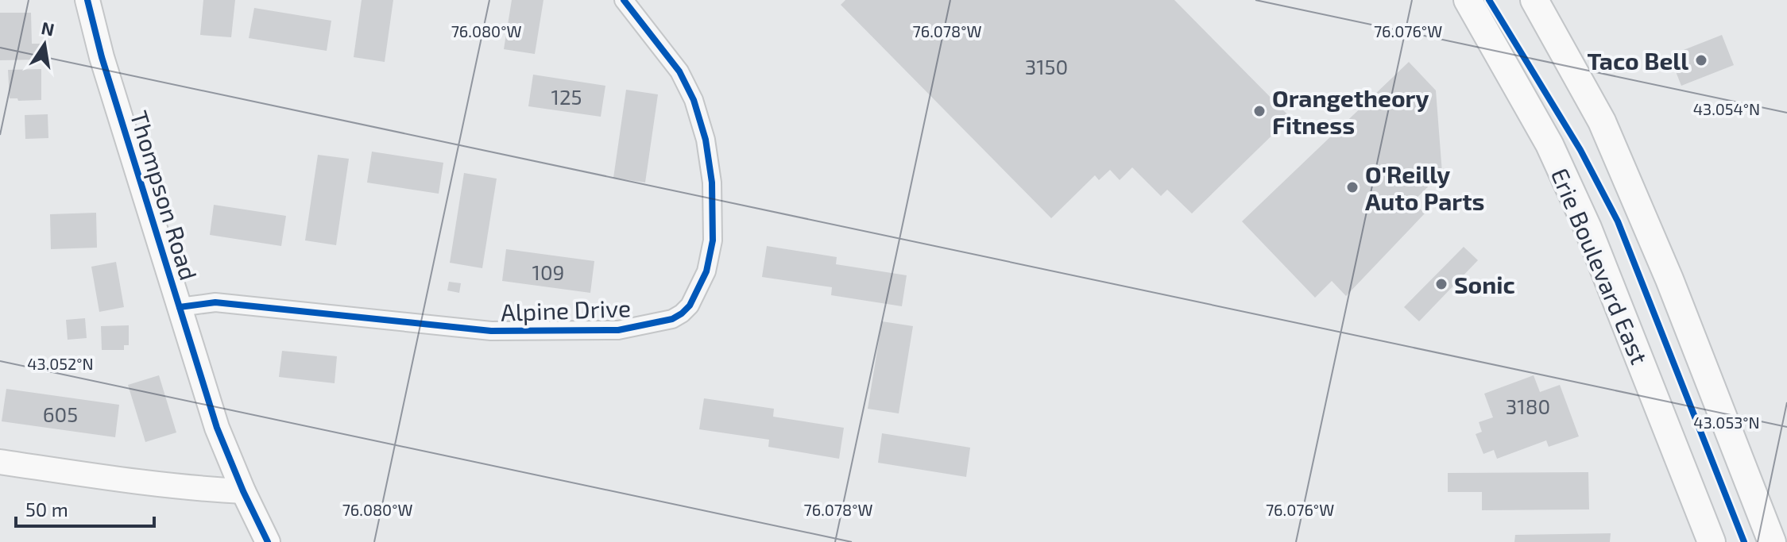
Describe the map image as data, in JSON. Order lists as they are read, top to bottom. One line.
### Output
{"streets":{"main road":["Erie Boulevard East"],"street":["Thompson Road","Alpine Drive"]},"crossings":[["Thompson Road","Alpine Drive"]],"places":["Taco Bell","Orangetheory Fitness","O'Reilly Auto Parts","Sonic"],"house_numbers":["3150","125","109","3180","605"],"scale_bar":"50 m","north":"top","coordinates":["76.080°W","76.078°W","76.076°W","43.054°N","43.052°N","43.053°N"]}
